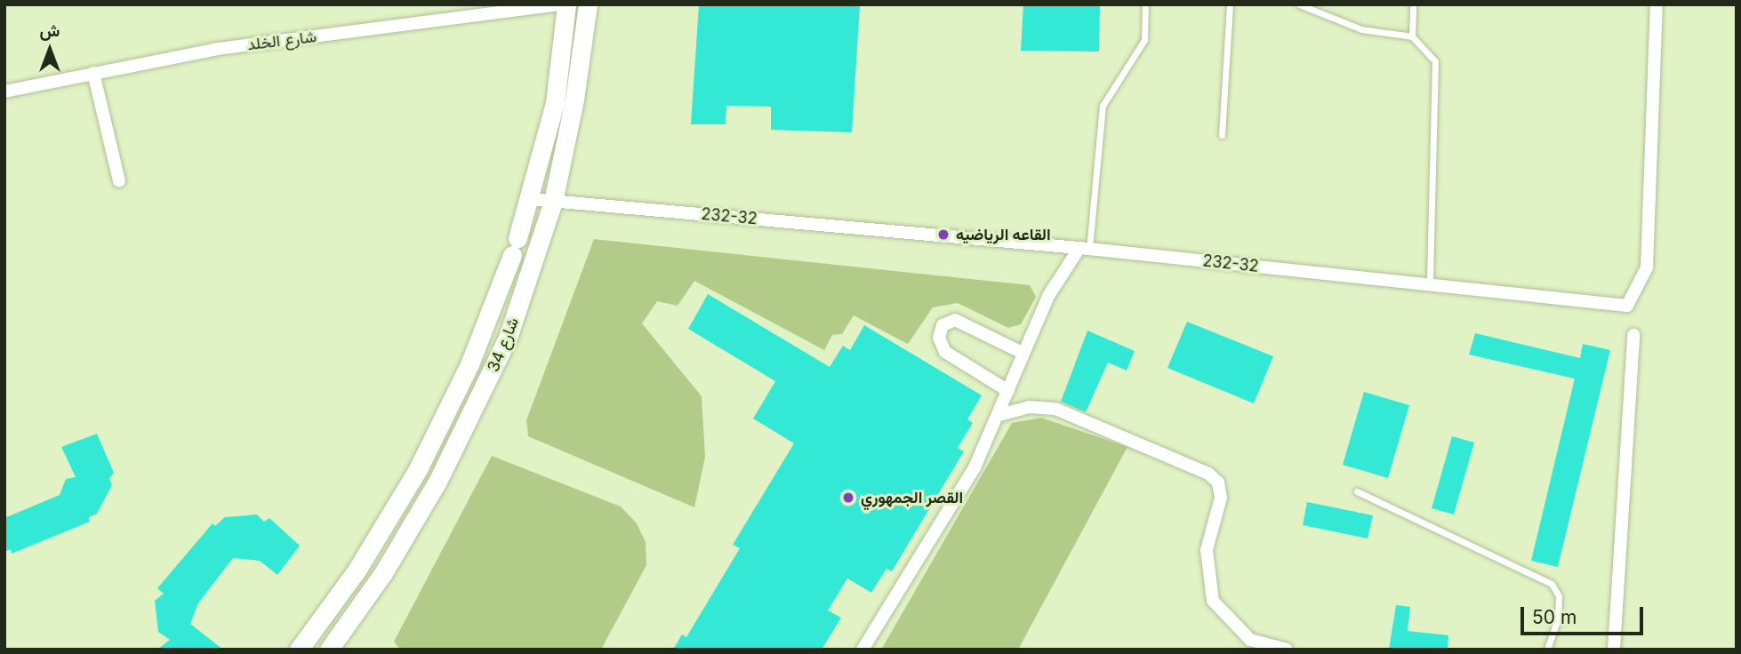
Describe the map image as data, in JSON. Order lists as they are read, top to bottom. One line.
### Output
{"streets":{"main road":["شارع 34"],"street":["شارع الخلد","232-32"]},"crossings":[["شارع الخلد","شارع 34"],["232-32","شارع 34"]],"places":["القاعه الرياضيه","القصر الجمهوري"],"scale_bar":"50 m","north":"top"}
